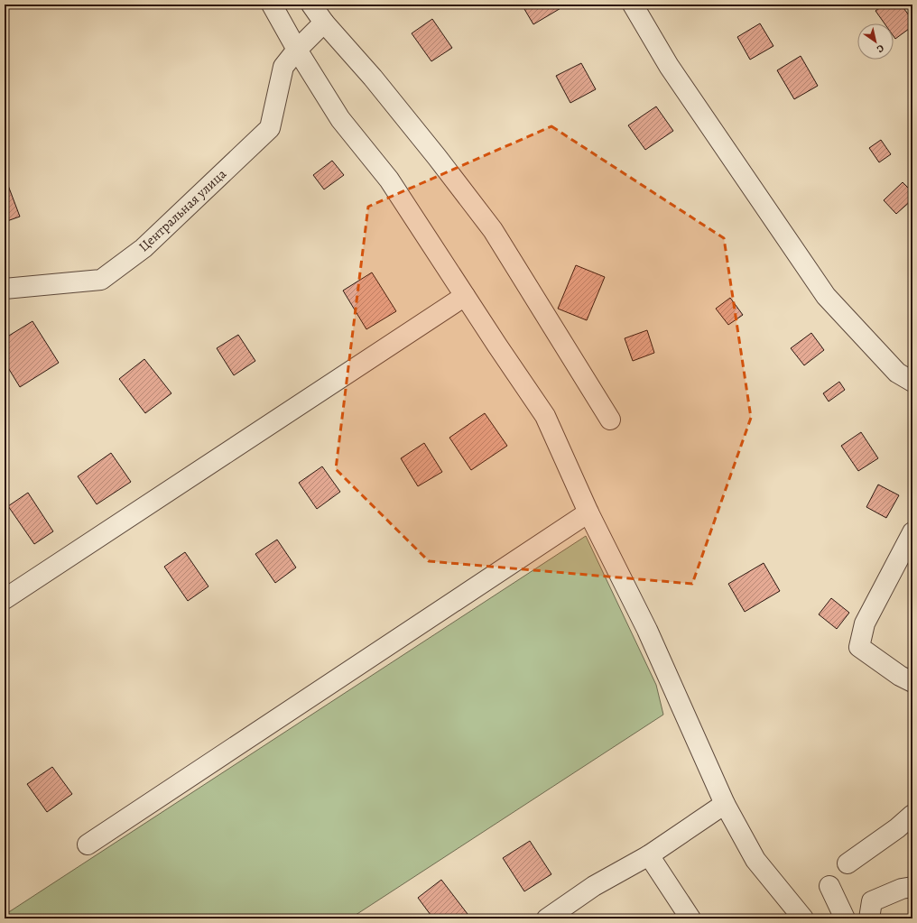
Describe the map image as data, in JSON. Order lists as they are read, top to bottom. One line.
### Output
{"streets":{"street":["Центральная улица"]},"north":"bottom right"}
